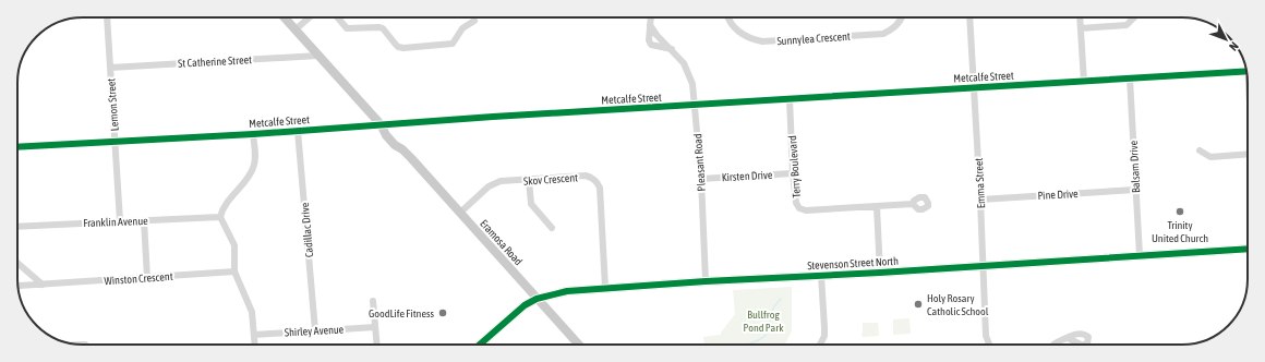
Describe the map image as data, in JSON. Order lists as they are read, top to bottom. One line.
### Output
{"streets":{"main road":["Eramosa Road","Stevenson Street North"],"street":["Sunnylea Crescent","St Catherine Street","Metcalfe Street","Lemon Street","Pleasant Road","Terry Boulevard","Balsam Drive","Kirsten Drive","Skov Crescent","Emma Street","Pine Drive","Franklin Avenue","Cadillac Drive","Winston Crescent","Shirley Avenue"]},"crossings":[["St Catherine Street","Lemon Street"],["St Catherine Street","Eramosa Road"],["Metcalfe Street","Lemon Street"],["Metcalfe Street","Pleasant Road"],["Metcalfe Street","Terry Boulevard"],["Metcalfe Street","Balsam Drive"],["Metcalfe Street","Emma Street"],["Metcalfe Street","Cadillac Drive"],["Metcalfe Street","Eramosa Road"],["Lemon Street","Franklin Avenue"],["Pleasant Road","Kirsten Drive"],["Pleasant Road","Stevenson Street North"],["Terry Boulevard","Kirsten Drive"],["Balsam Drive","Pine Drive"],["Balsam Drive","Stevenson Street North"],["Skov Crescent","Eramosa Road"],["Skov Crescent","Stevenson Street North"],["Emma Street","Pine Drive"],["Emma Street","Stevenson Street North"],["Cadillac Drive","Shirley Avenue"],["Eramosa Road","Stevenson Street North"]],"parks":["Bullfrog Pond Park"],"places":["Trinity United Church","Holy Rosary Catholic School","GoodLife Fitness"],"north":"bottom right"}
